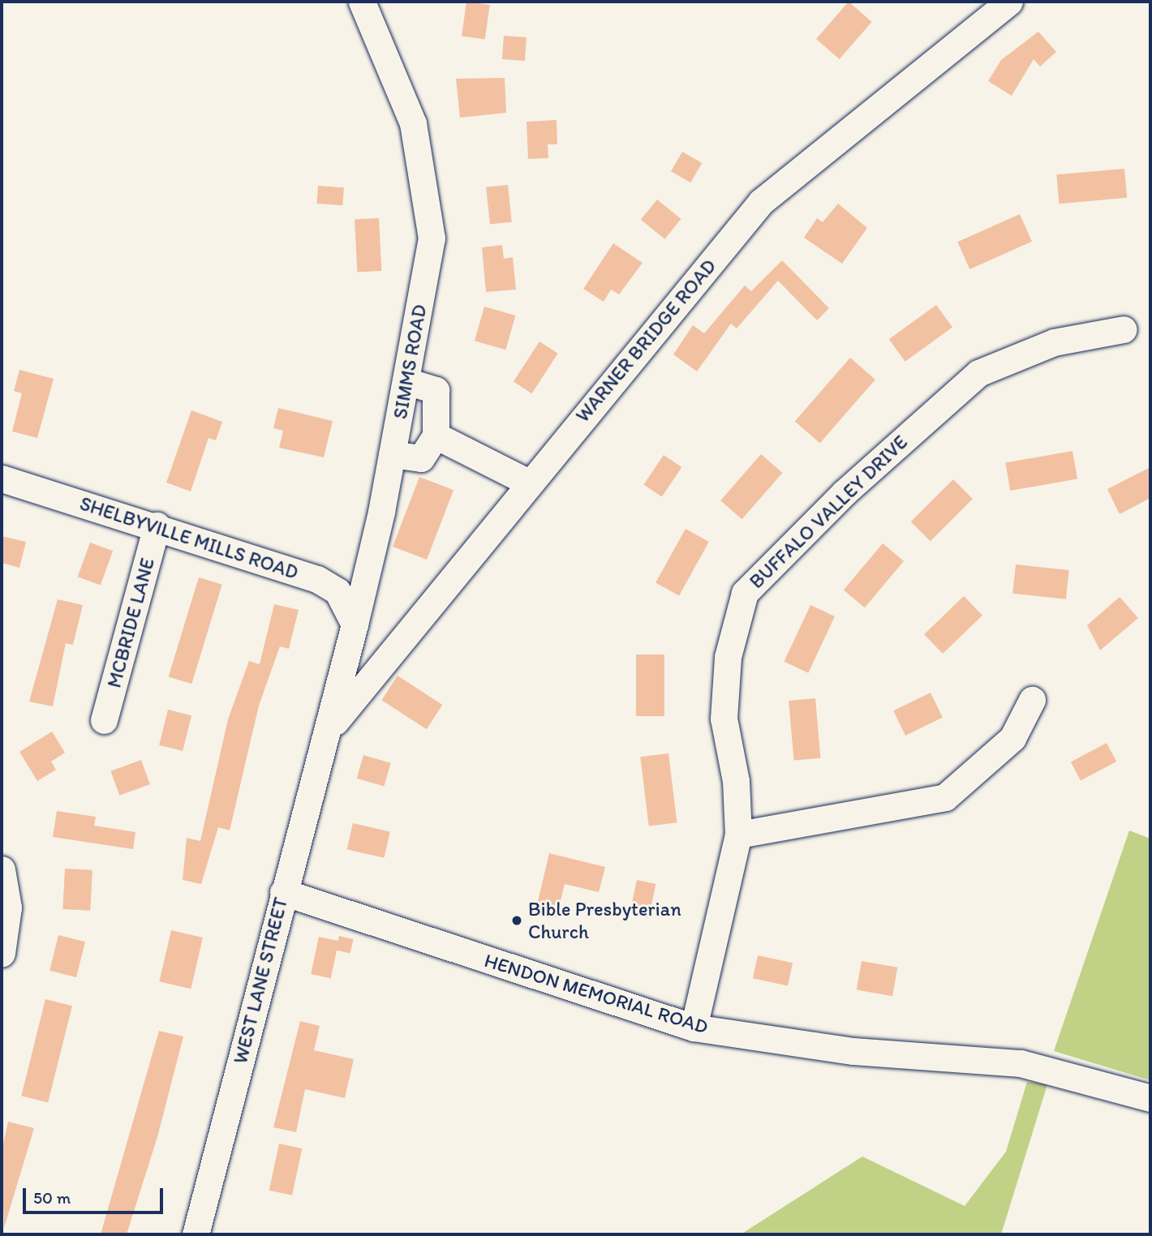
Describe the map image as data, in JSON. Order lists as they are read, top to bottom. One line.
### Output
{"streets":{"street":["WARNER BRIDGE ROAD","SIMMS ROAD","BUFFALO VALLEY DRIVE","SHELBYVILLE MILLS ROAD","MCBRIDE LANE","WEST LANE STREET","HENDON MEMORIAL ROAD"]},"crossings":[["WARNER BRIDGE ROAD","SIMMS ROAD"],["WARNER BRIDGE ROAD","WEST LANE STREET"],["SIMMS ROAD","SHELBYVILLE MILLS ROAD"],["SIMMS ROAD","WEST LANE STREET"],["BUFFALO VALLEY DRIVE","HENDON MEMORIAL ROAD"],["SHELBYVILLE MILLS ROAD","MCBRIDE LANE"],["WEST LANE STREET","HENDON MEMORIAL ROAD"]],"places":["Bible Presbyterian Church"],"scale_bar":"50 m"}
